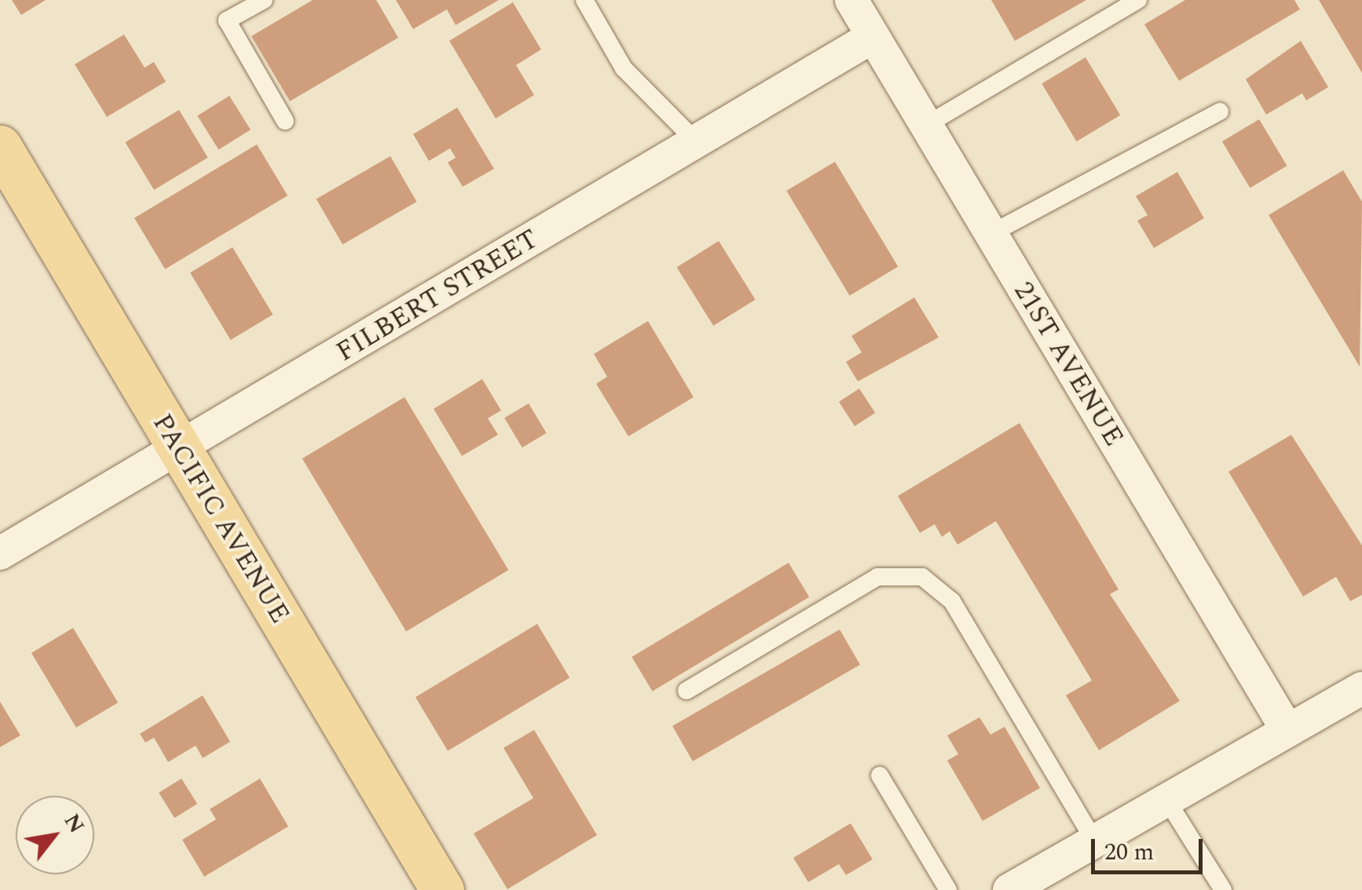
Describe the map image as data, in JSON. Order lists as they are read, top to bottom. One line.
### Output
{"streets":{"main road":["PACIFIC AVENUE"],"street":["FILBERT STREET","21ST AVENUE"]},"crossings":[["FILBERT STREET","21ST AVENUE"],["FILBERT STREET","PACIFIC AVENUE"]],"scale_bar":"20 m","north":"top right"}
